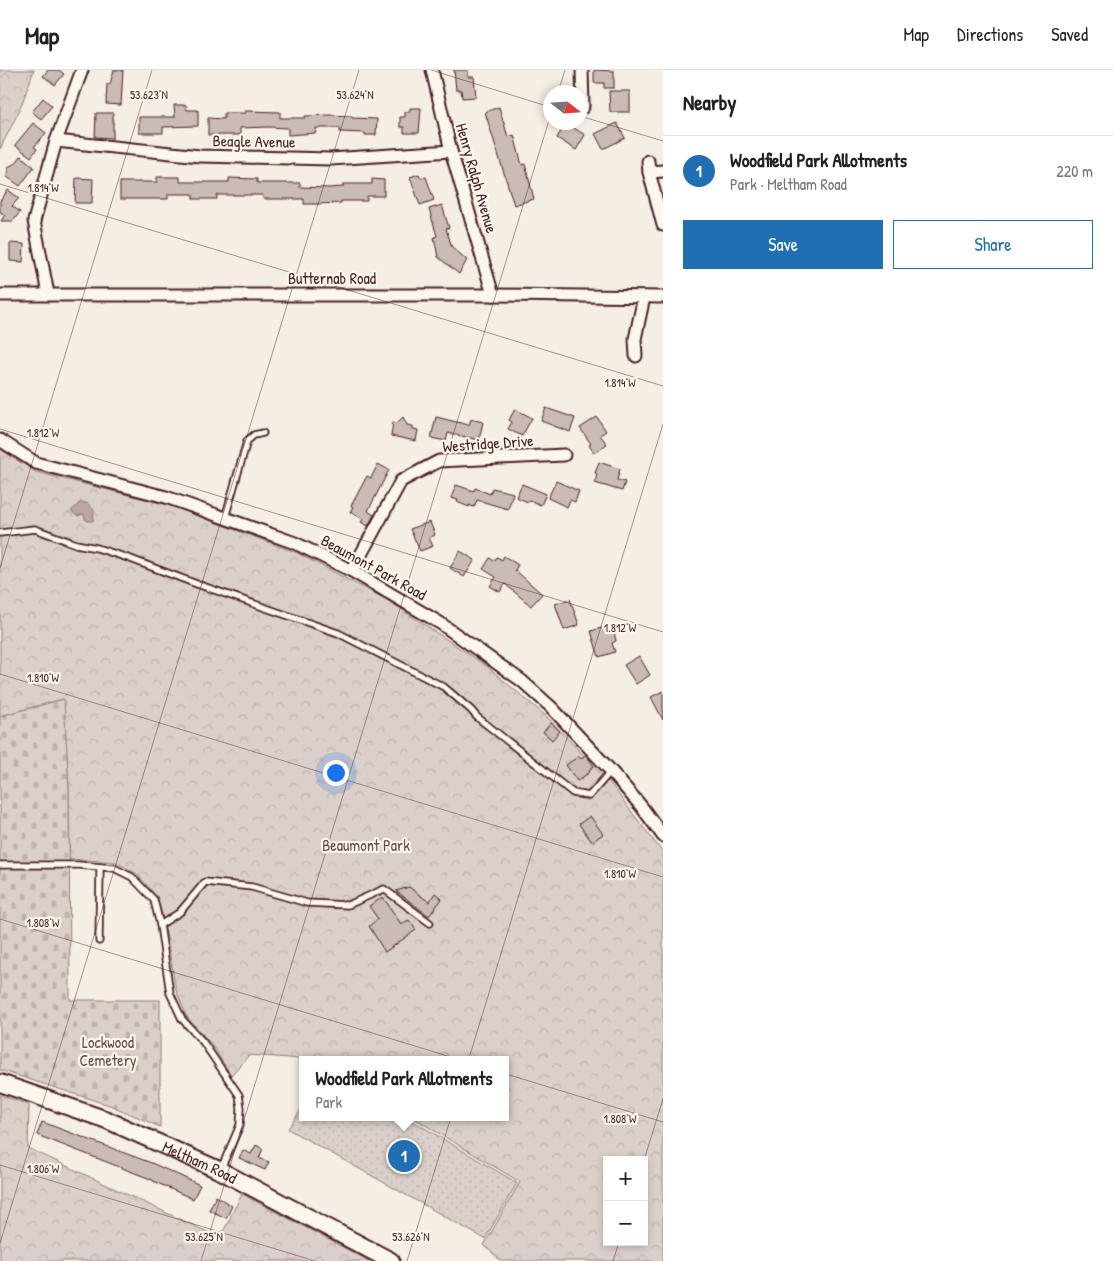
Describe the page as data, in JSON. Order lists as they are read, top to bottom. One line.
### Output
{"streets":{"main road":["Meltham Road"],"street":["Beagle Avenue","Henry Ralph Avenue","Butternab Road","Westridge Drive","Beaumont Park Road"]},"crossings":[["Beagle Avenue","Henry Ralph Avenue"],["Henry Ralph Avenue","Butternab Road"],["Westridge Drive","Beaumont Park Road"]],"parks":["Beaumont Park","Lockwood Cemetery"],"north":"right","page":{"header":"Map","nav":["Map","Directions","Saved"],"heading":"Nearby","list":[{"mark":"1","name":"Woodfield Park Allotments","note":"Park · Meltham Road","value":"220 m"}],"buttons":["Save","Share"],"popup":["Woodfield Park Allotments","Park"],"pins":"1","map_buttons":["+","−"]},"coordinates":["53.623°N","53.624°N","1.814°W","1.812°W","1.810°W","1.808°W","1.806°W","53.625°N","53.626°N"]}
